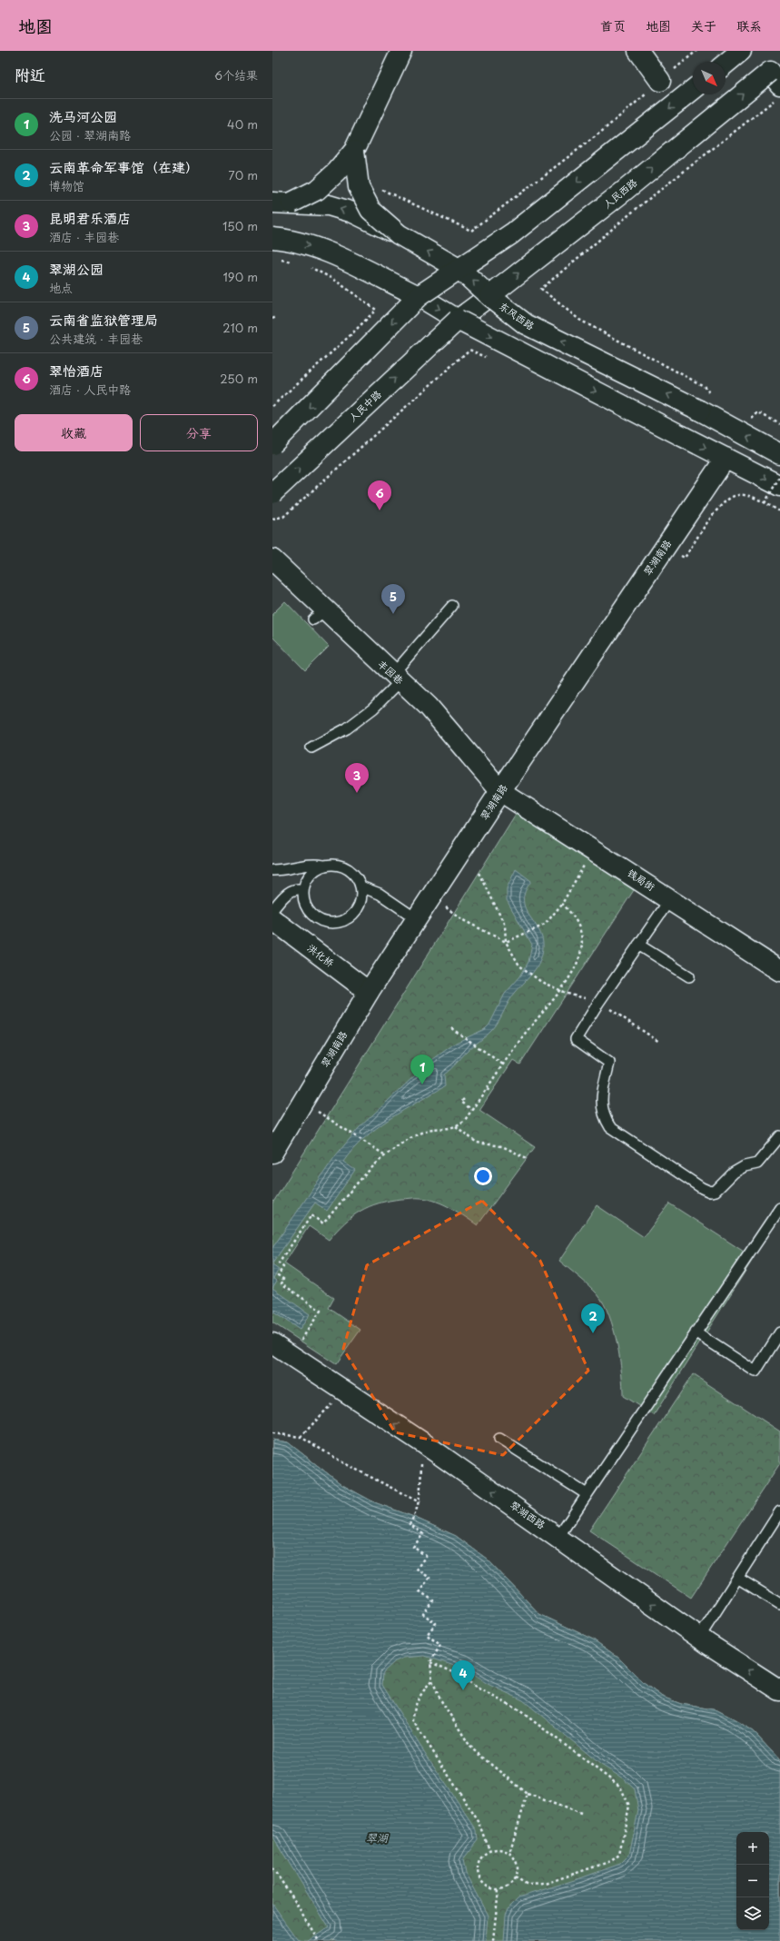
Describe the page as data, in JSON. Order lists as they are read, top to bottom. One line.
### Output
{"streets":{"main road":["人民西路","东风西路","人民中路","翠湖南路","丰园巷","钱局街","洪化桥","翠湖西路"]},"crossings":[["人民西路","东风西路"],["人民西路","人民中路"],["翠湖南路","丰园巷"],["翠湖南路","钱局街"],["翠湖南路","洪化桥"],["丰园巷","钱局街"]],"one_way":["翠湖西路"],"water":["翠湖"],"north":"bottom right","page":{"header":"地图","nav":["首页","地图","关于","联系"],"heading":["附近","6个结果"],"list":[{"mark":"1","name":"洗马河公园","note":"公园 · 翠湖南路","value":"40 m"},{"mark":"2","name":"云南革命军事馆（在建）","note":"博物馆","value":"70 m"},{"mark":"3","name":"昆明君乐酒店","note":"酒店 · 丰园巷","value":"150 m"},{"mark":"4","name":"翠湖公园","note":"地点","value":"190 m"},{"mark":"5","name":"云南省监狱管理局","note":"公共建筑 · 丰园巷","value":"210 m"},{"mark":"6","name":"翠怡酒店","note":"酒店 · 人民中路","value":"250 m"}],"buttons":["收藏","分享"],"pins":["6","5","3","1","2","4"],"map_buttons":["+","−"]}}
